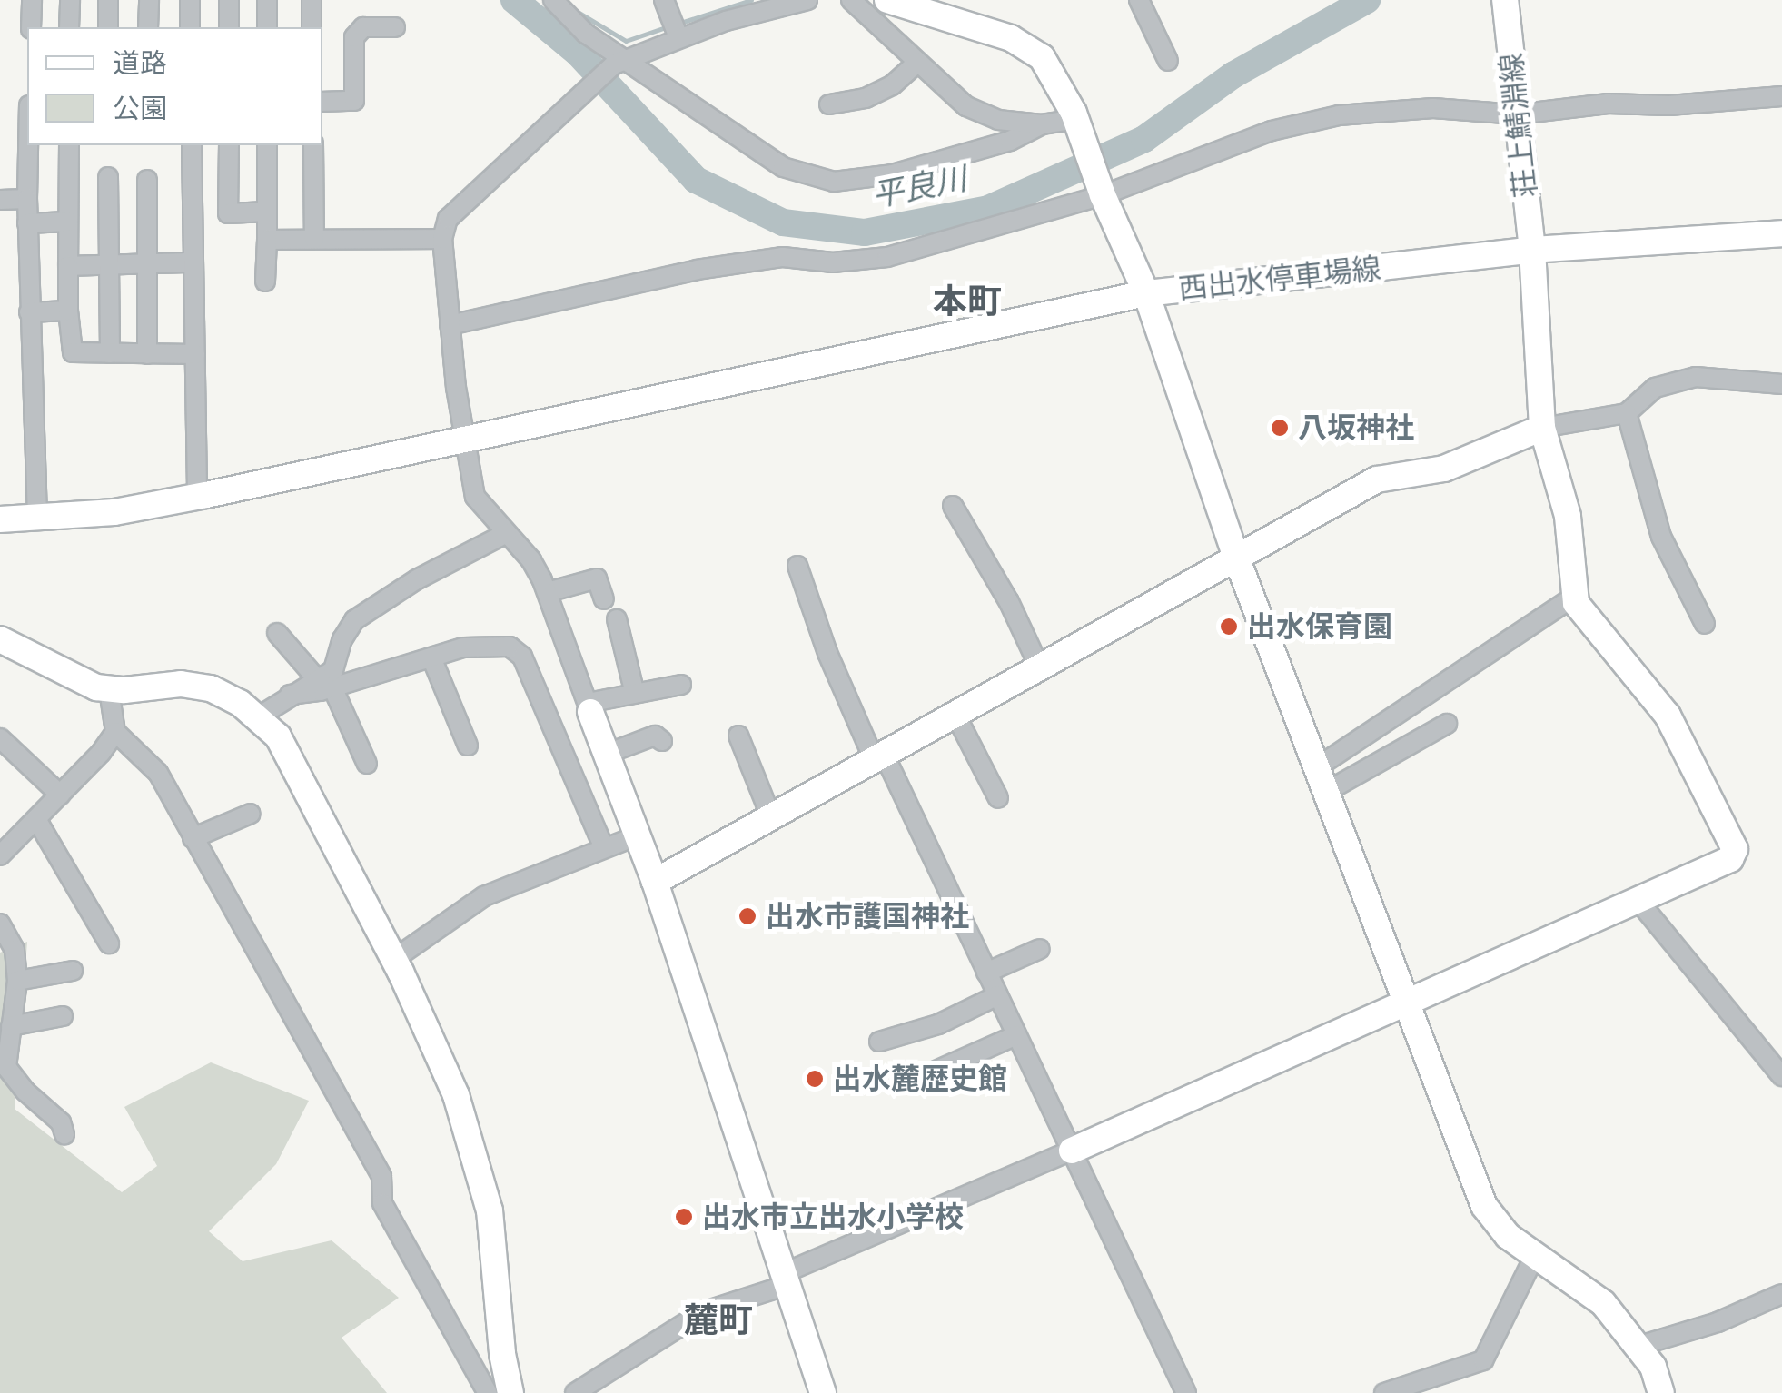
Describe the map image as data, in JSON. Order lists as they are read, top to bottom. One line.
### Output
{"streets":{"street":["荘上鯖淵線","西出水停車場線"]},"crossings":[["荘上鯖淵線","西出水停車場線"]],"districts":["本町","麓町"],"water":["平良川"],"places":["八坂神社","出水保育園","出水市護国神社","出水麓歴史館","出水市立出水小学校"],"legend":["道路","公園"]}
